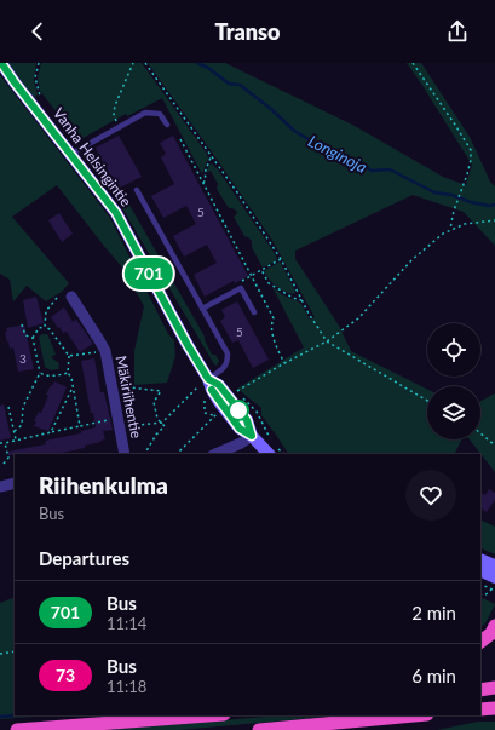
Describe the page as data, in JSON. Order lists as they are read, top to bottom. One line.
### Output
{"streets":{"main road":["Vanha Helsingintie"],"street":["Mäkiriihentie"]},"water":["Longinoja"],"lines":["bus line 701"],"house_numbers":["5","5","3"],"page":{"header":"Transo","on_map":"701","heading":[["Riihenkulma","Bus"],"Departures"],"list":[{"mark":"701","name":"Bus","note":"11:14","value":"2 min"},{"mark":"73","name":"Bus","note":"11:18","value":"6 min"}]}}
